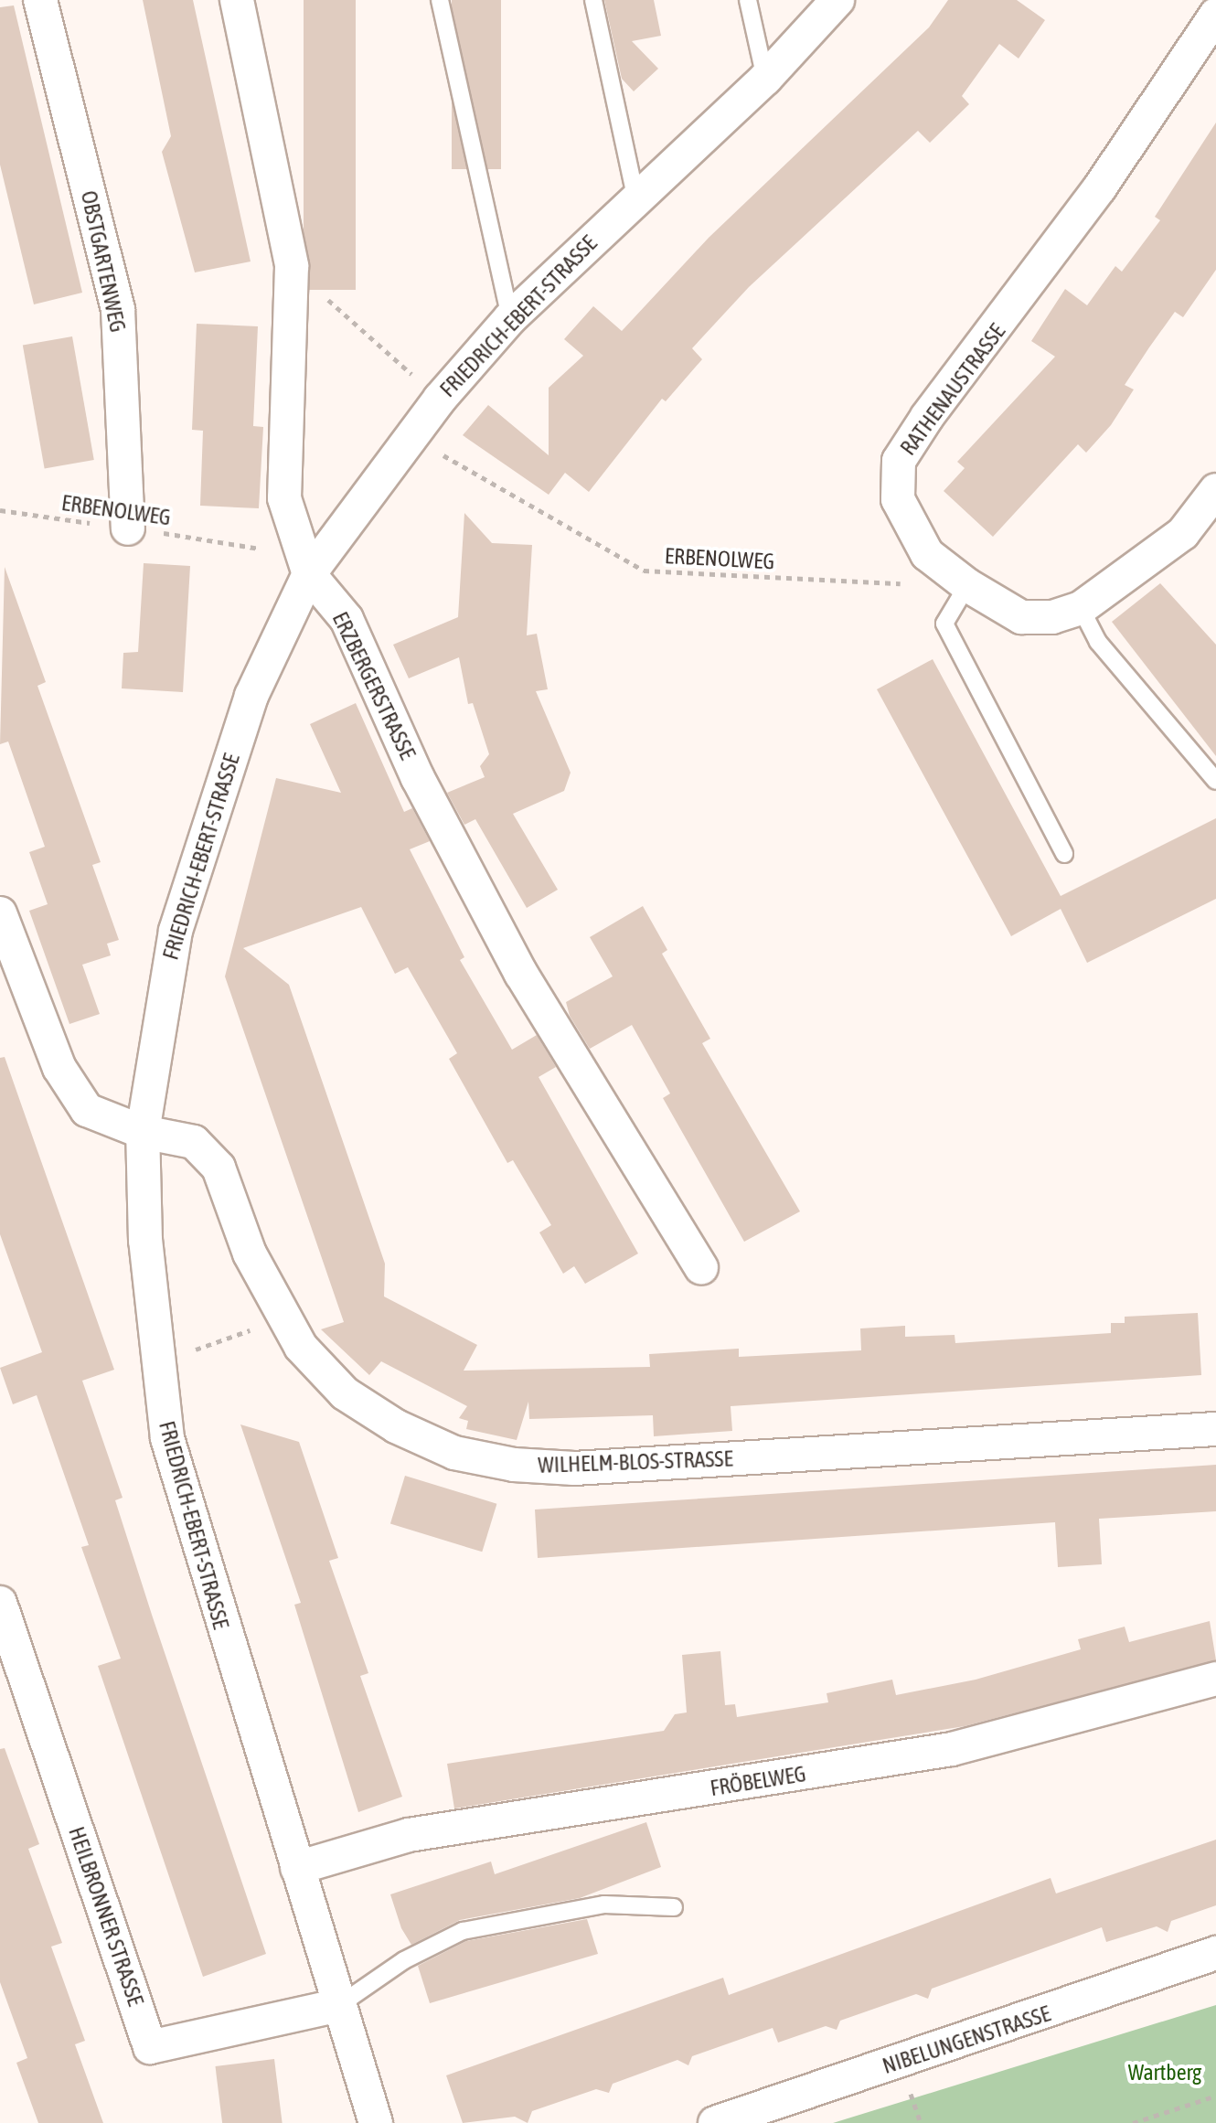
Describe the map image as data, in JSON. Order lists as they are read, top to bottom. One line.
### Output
{"streets":{"street":["OBSTGARTENWEG","FRIEDRICH-EBERT-STRASSE","RATHENAUSTRASSE","ERZBERGERSTRASSE","WILHELM-BLOS-STRASSE","FRÖBELWEG","HEILBRONNER STRASSE","NIBELUNGENSTRASSE"],"path":["ERBENOLWEG"]},"crossings":[["OBSTGARTENWEG","ERBENOLWEG"],["FRIEDRICH-EBERT-STRASSE","ERBENOLWEG"],["FRIEDRICH-EBERT-STRASSE","ERZBERGERSTRASSE"],["FRIEDRICH-EBERT-STRASSE","WILHELM-BLOS-STRASSE"],["FRIEDRICH-EBERT-STRASSE","FRÖBELWEG"],["FRIEDRICH-EBERT-STRASSE","HEILBRONNER STRASSE"],["ERBENOLWEG","ERZBERGERSTRASSE"]],"parks":["Wartberg"]}
